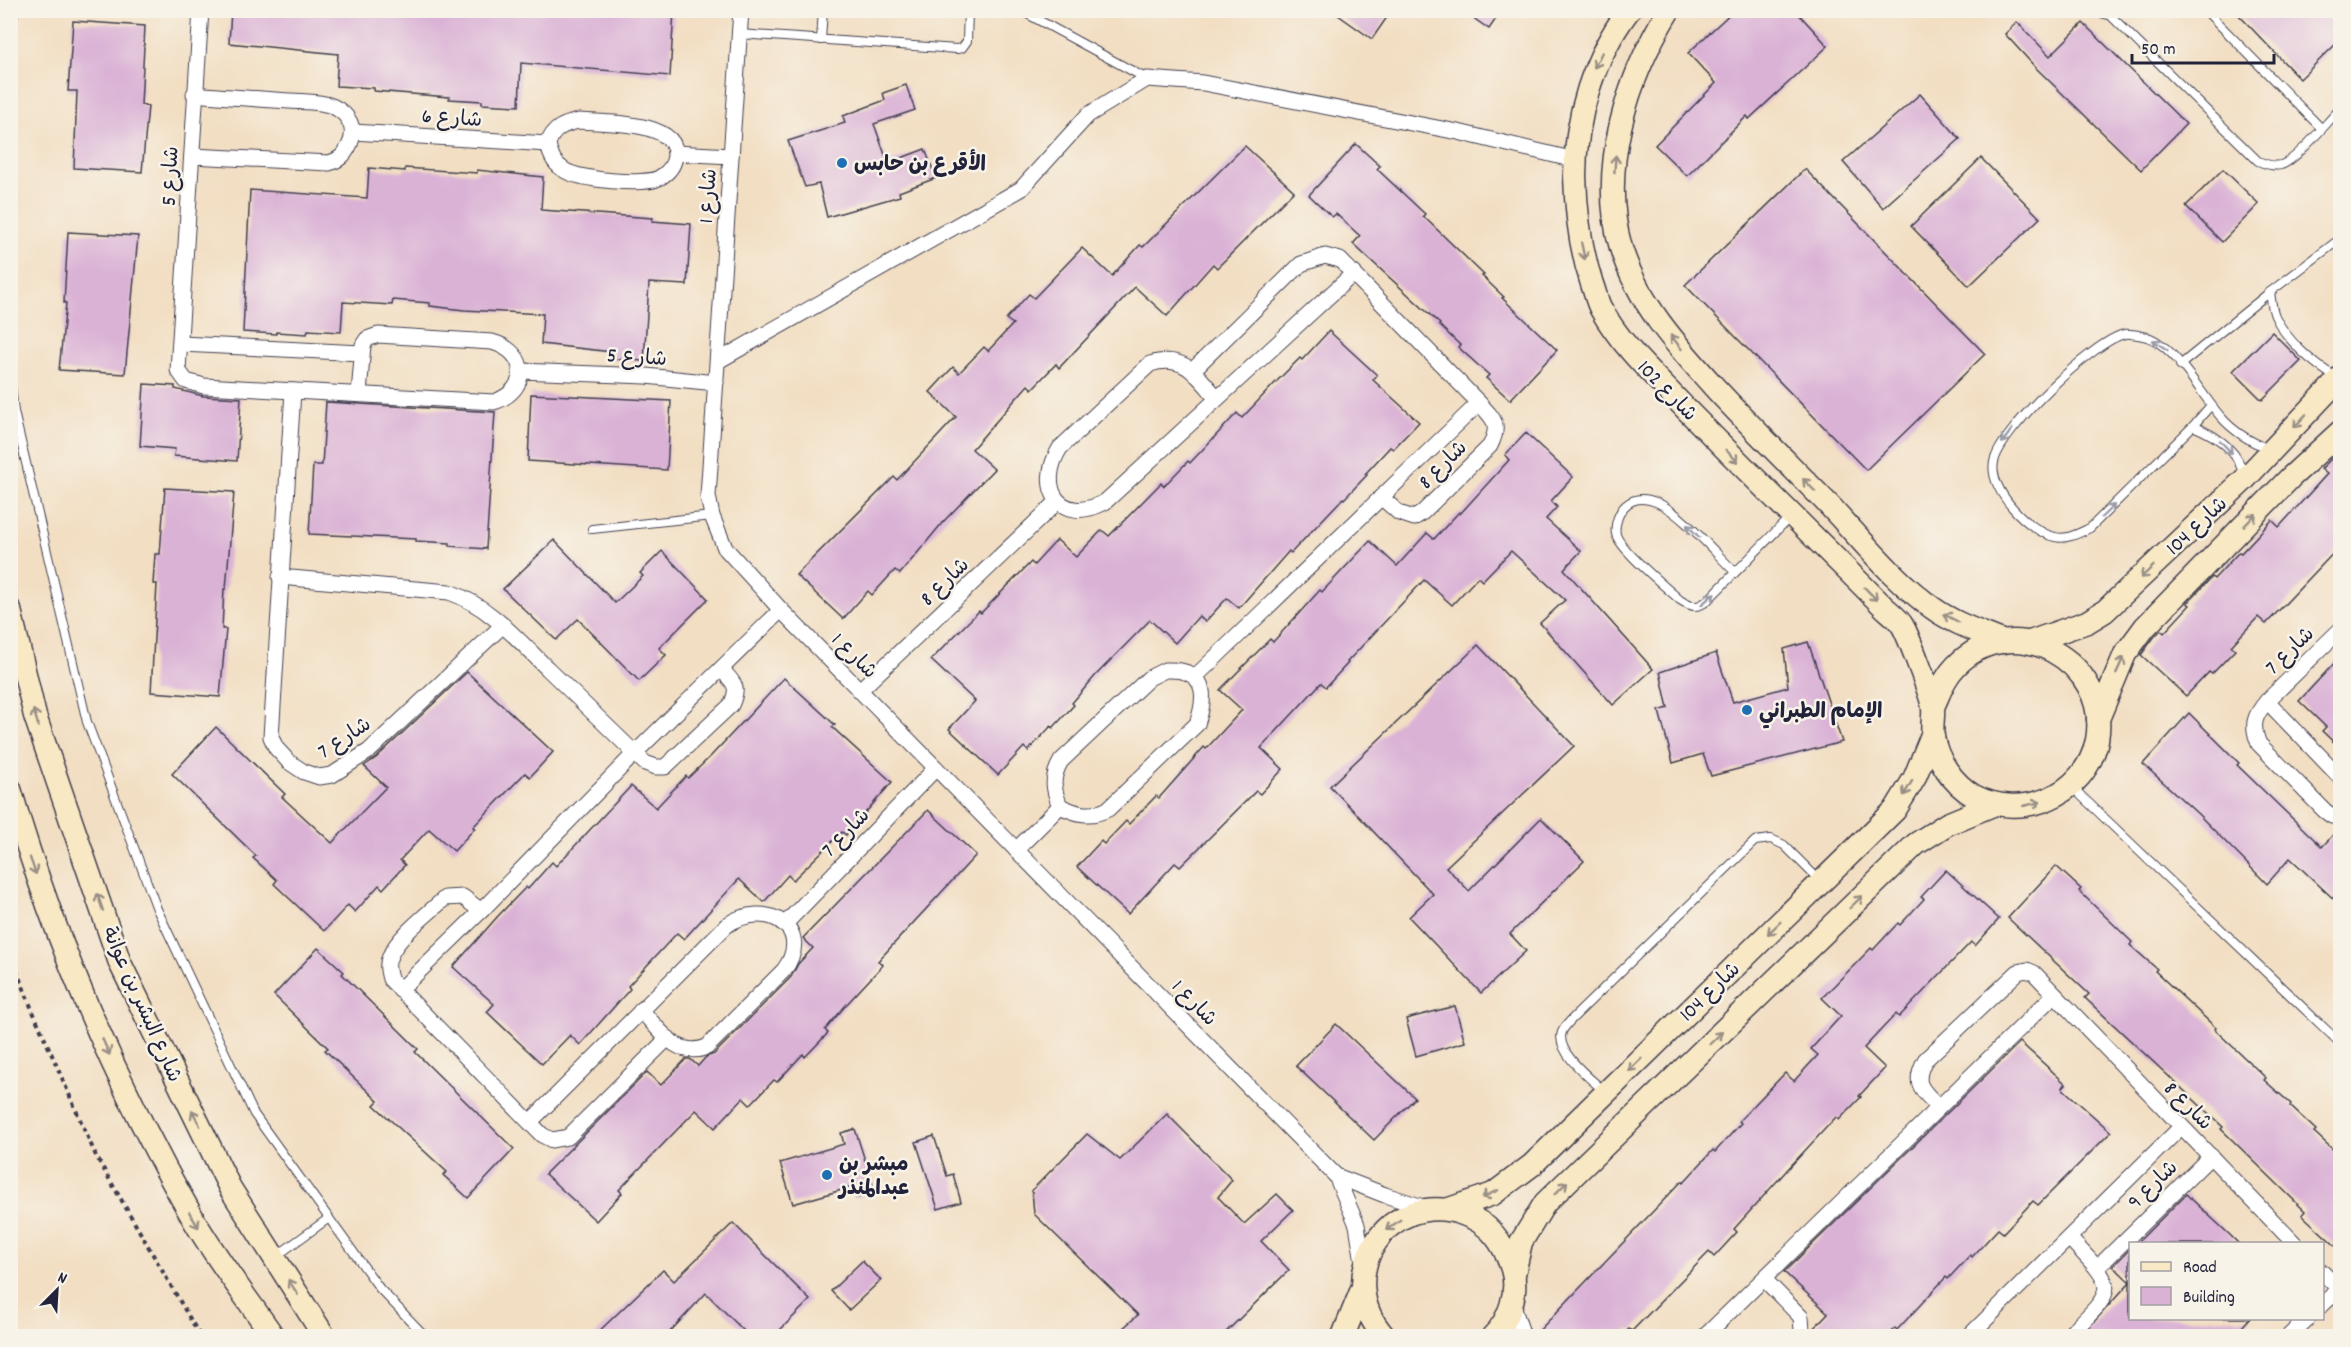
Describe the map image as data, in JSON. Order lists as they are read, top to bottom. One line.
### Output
{"streets":{"street":["شارع 6","شارع 5","شارع 1","شارع 102","شارع 8","شارع 104","شارع 7","شارع البشر بن عوانة","شارع 9"]},"crossings":[["شارع 5","شارع 1"],["شارع 5","شارع 7"],["شارع 1","شارع 8"],["شارع 1","شارع 104"],["شارع 1","شارع 7"],["شارع 102","شارع 104"],["شارع 8","شارع 9"]],"places":["الأقرع بن حابس","الإمام الطبراني","مبشر بن عبدالمنذر"],"legend":["Road","Building"],"scale_bar":"50 m","north":"top right"}
